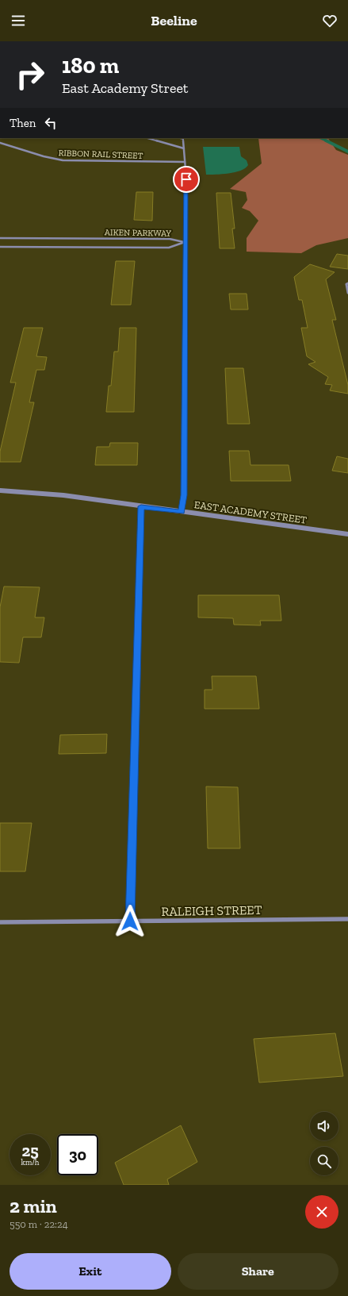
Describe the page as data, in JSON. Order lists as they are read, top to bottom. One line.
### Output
{"streets":{"street":["RIBBON RAIL STREET","AIKEN PARKWAY","EAST ACADEMY STREET","RALEIGH STREET"]},"page":{"header":"Beeline","turn":["180 m","East Academy Street"],"then":"Then","speed":"25 km/h","limit":"30","heading":["2 min","550 m · 22:24"],"buttons":["Exit","Share"]}}
